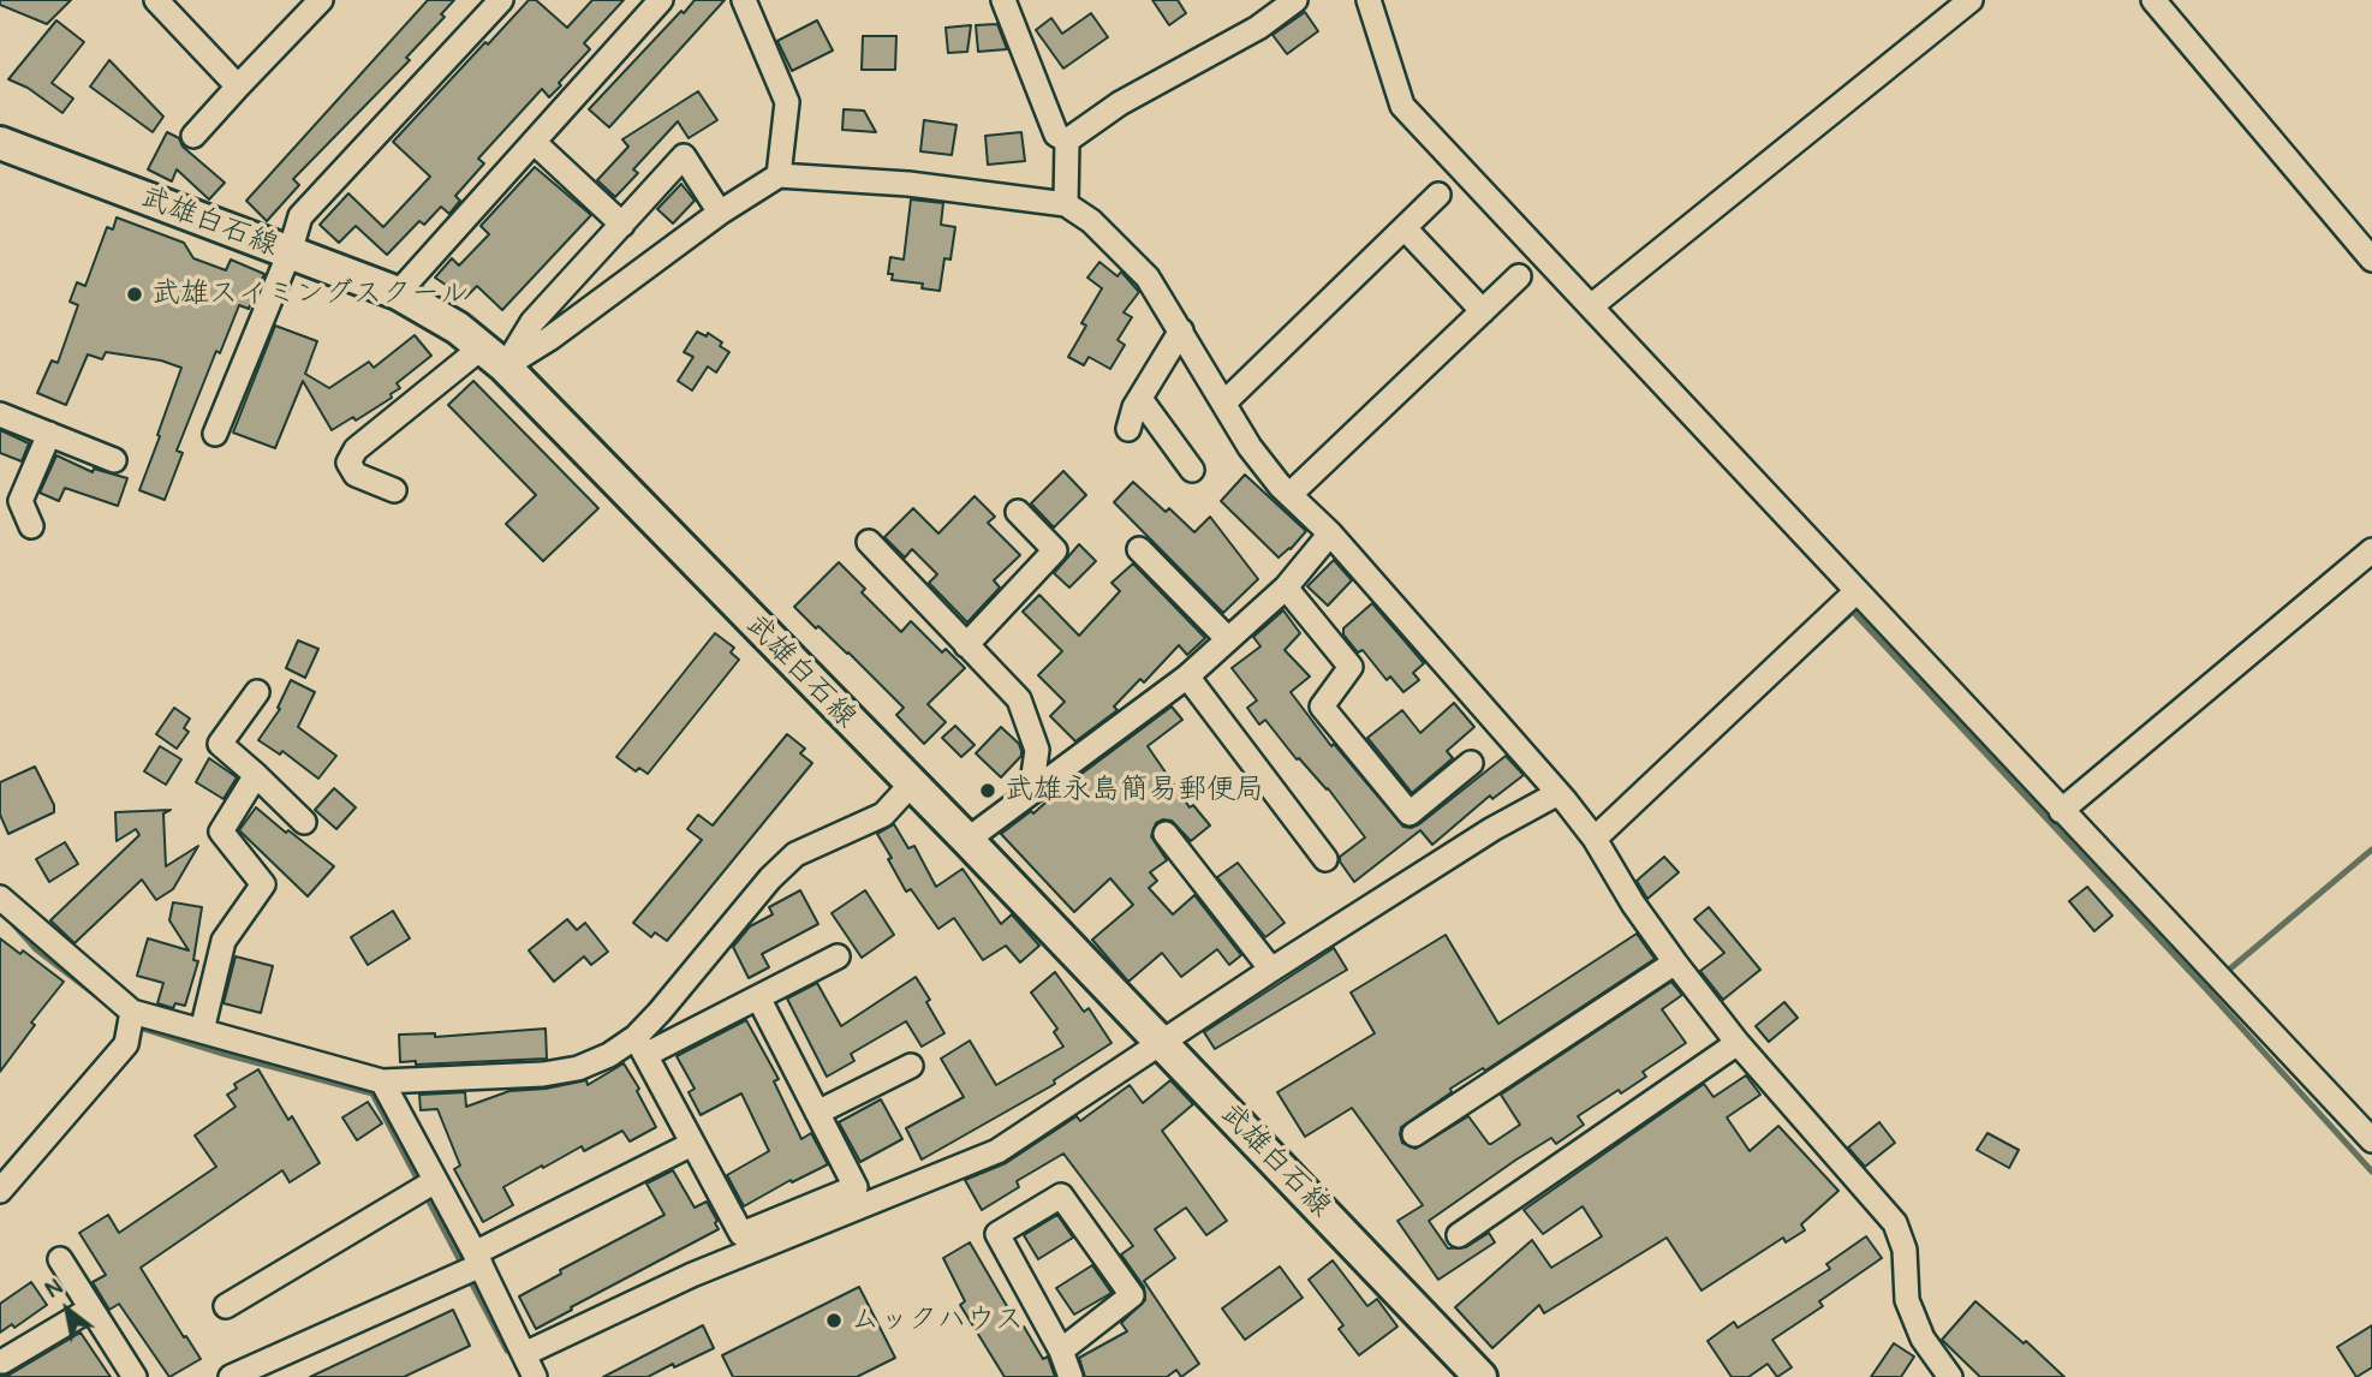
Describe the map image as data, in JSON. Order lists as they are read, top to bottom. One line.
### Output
{"streets":{"main road":["武雄白石線"]},"places":["武雄スイミングスクール","武雄永島簡易郵便局","ムックハウス"],"north":"top left"}
